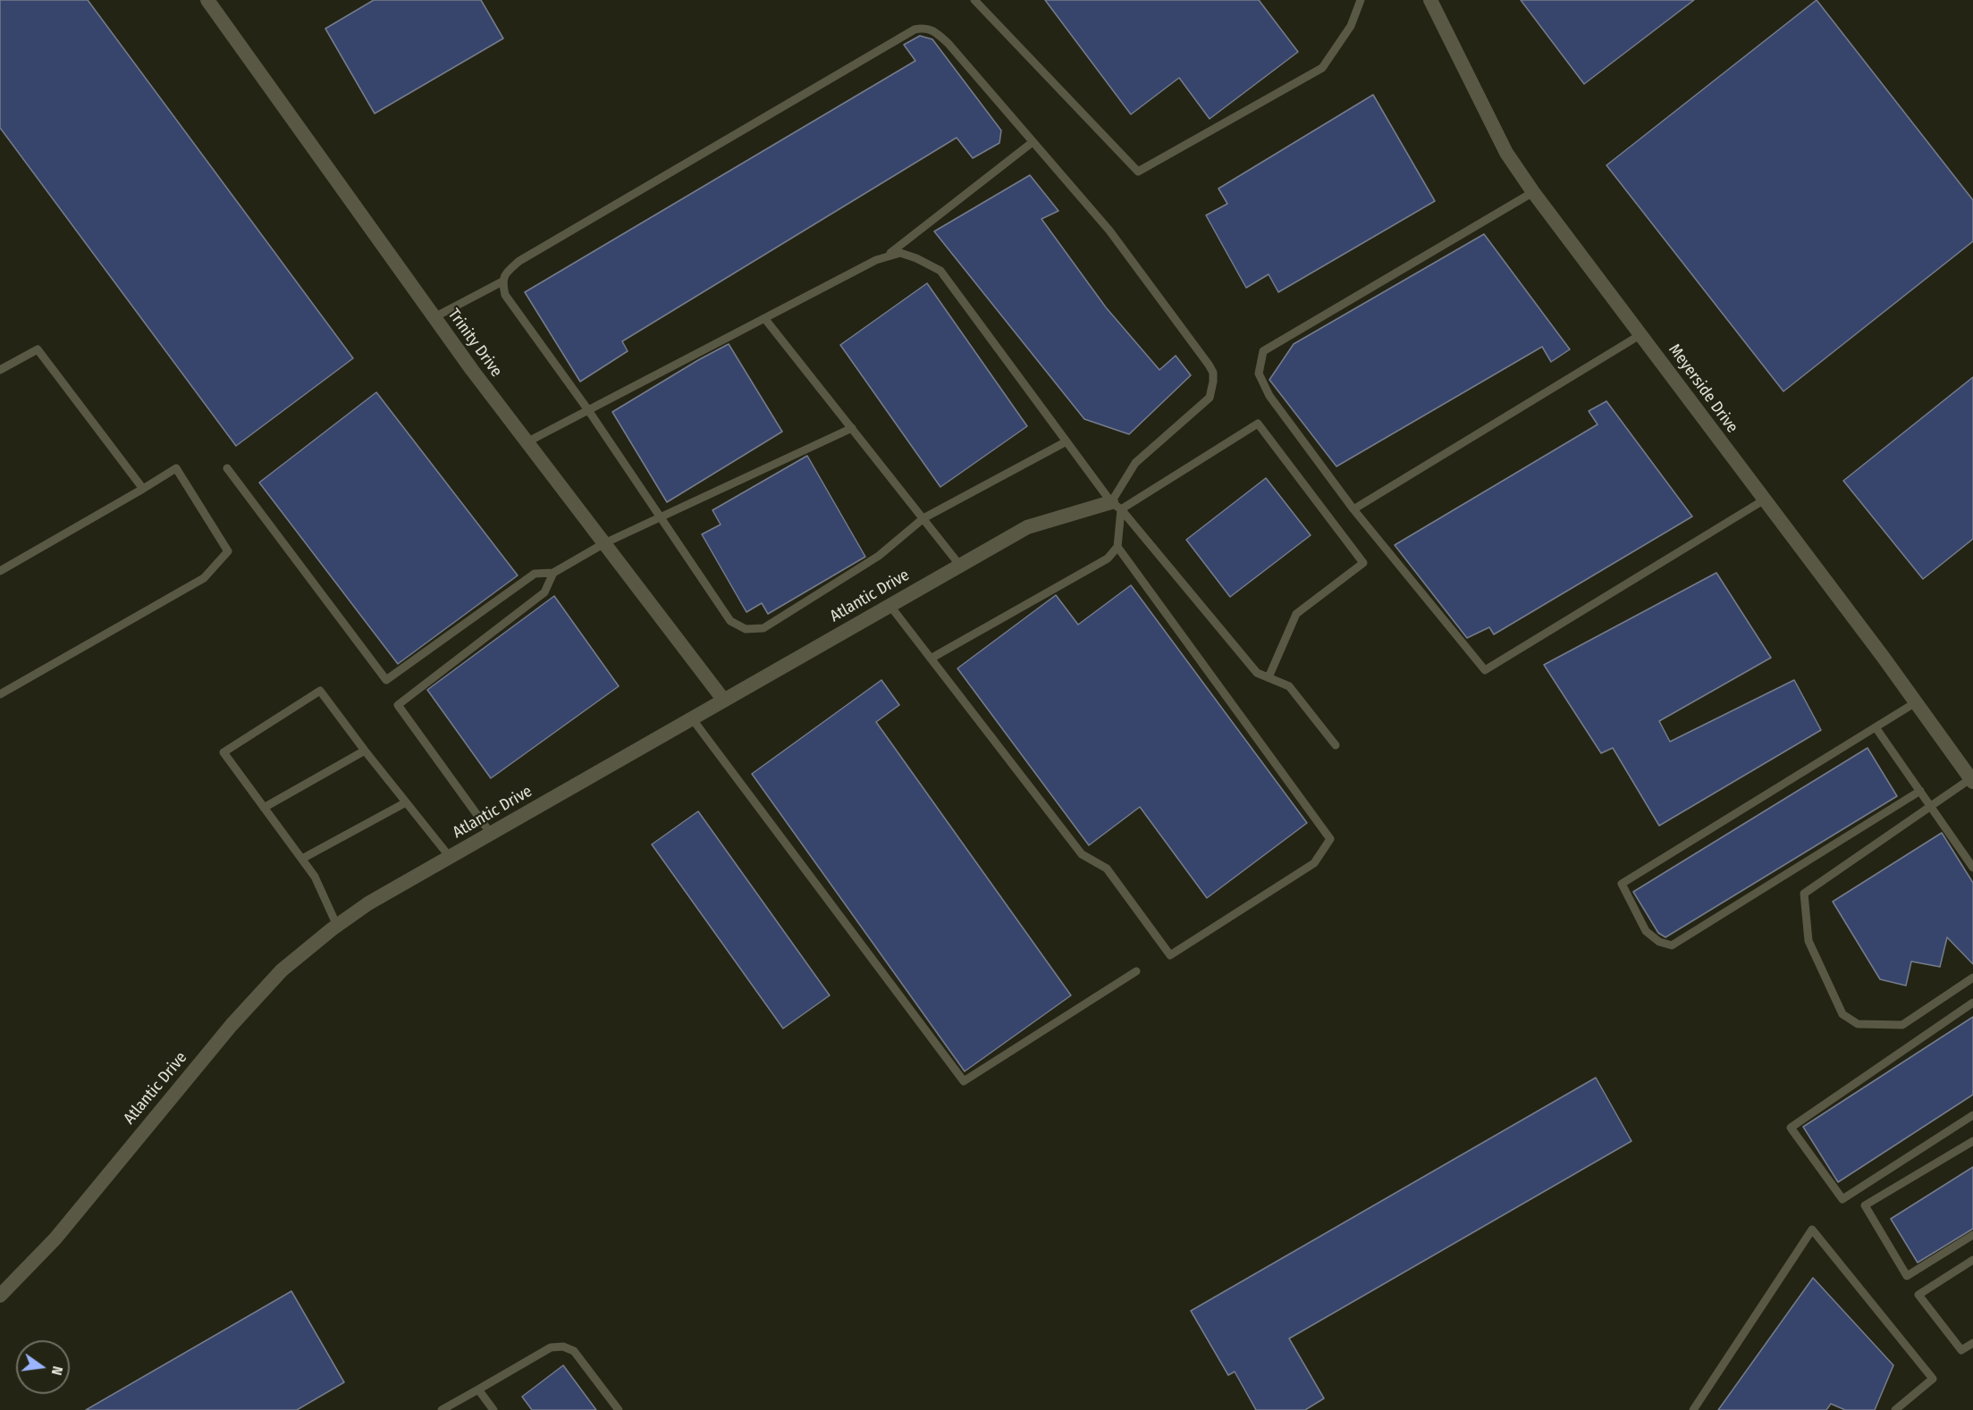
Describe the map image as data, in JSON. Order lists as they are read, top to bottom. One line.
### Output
{"streets":{"street":["Trinity Drive","Meyerside Drive","Atlantic Drive"]},"crossings":[["Trinity Drive","Atlantic Drive"]],"north":"right"}
